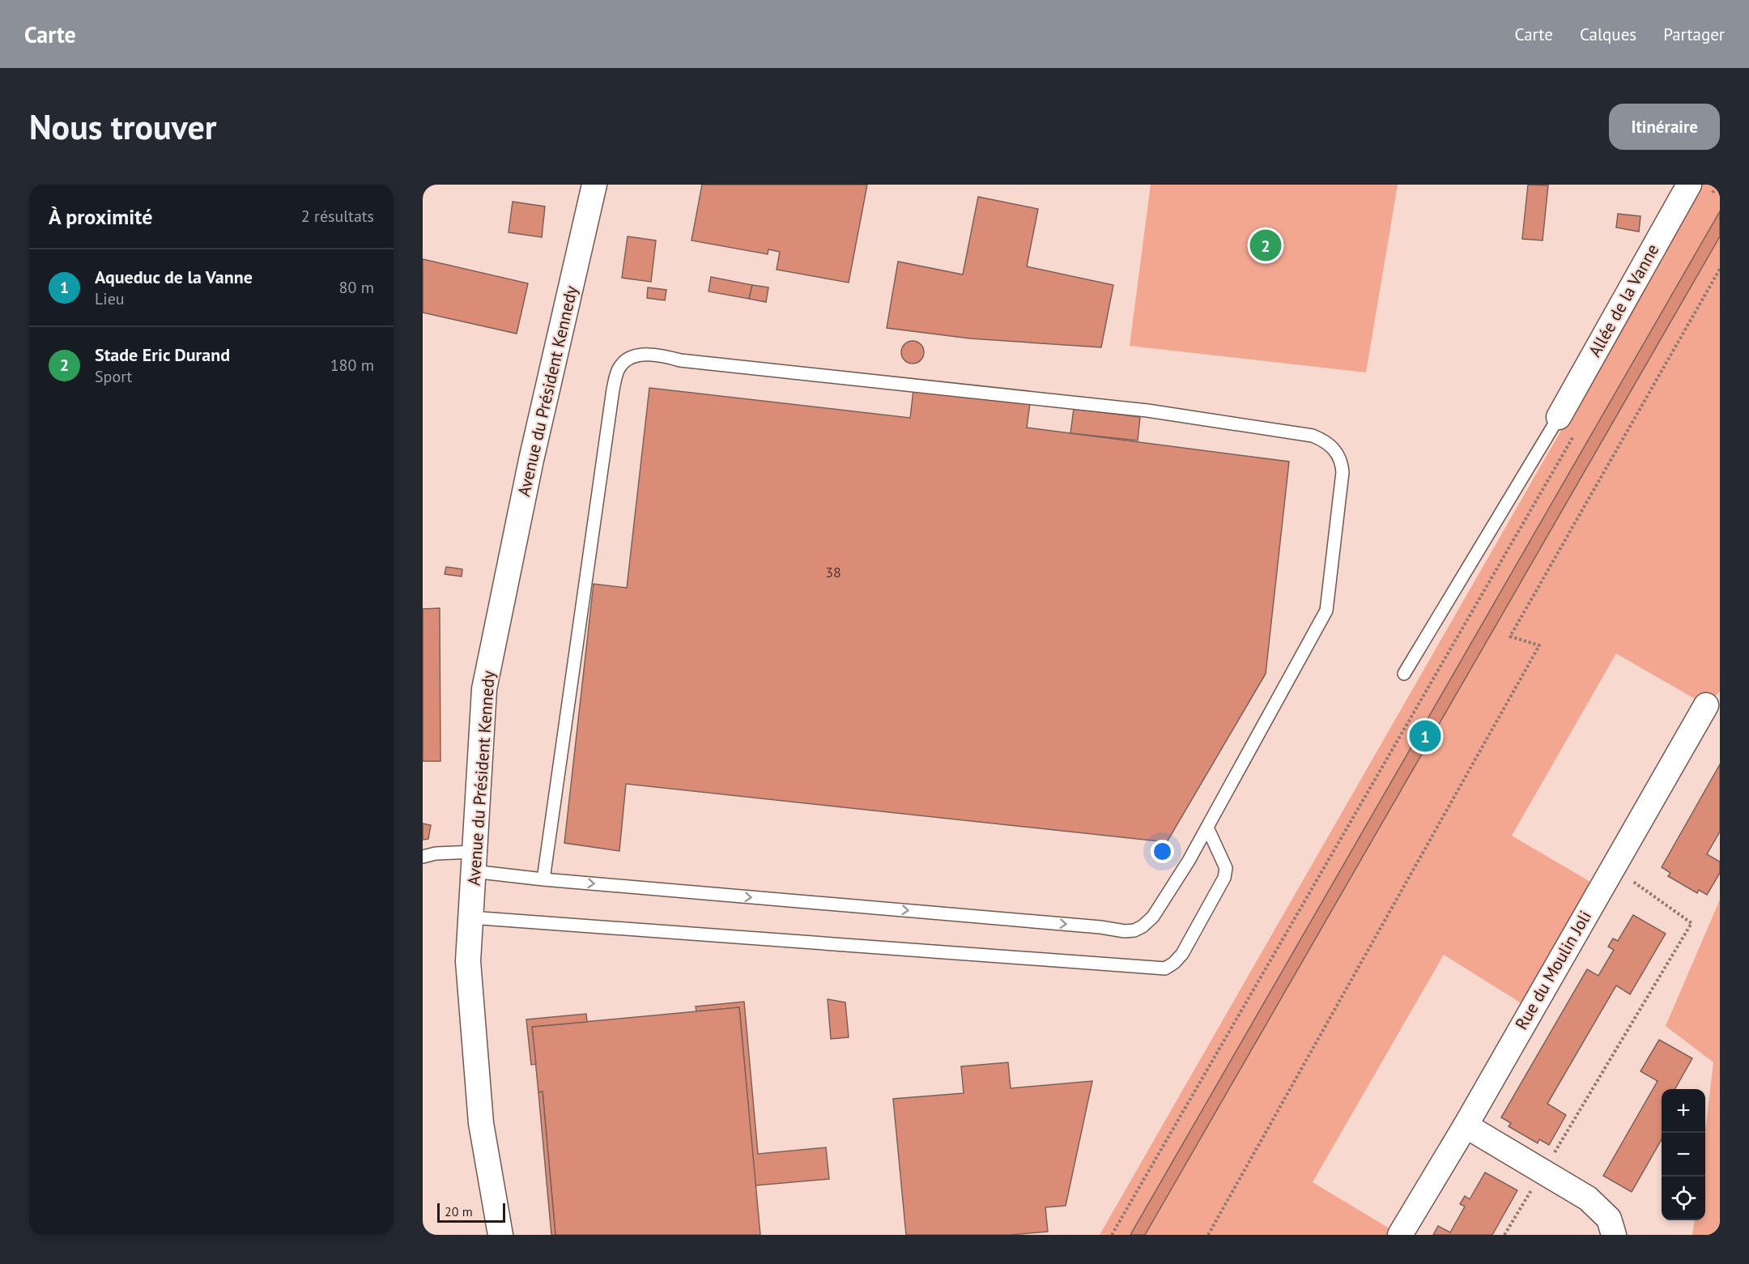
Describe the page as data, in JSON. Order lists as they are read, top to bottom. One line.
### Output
{"streets":{"street":["Allée de la Vanne","Avenue du Président Kennedy","Rue du Moulin Joli"]},"house_numbers":["38"],"scale_bar":"20 m","page":{"header":"Carte","nav":["Carte","Calques","Partager"],"buttons":"Itinéraire","title":"Nous trouver","heading":["À proximité","2 résultats"],"pins":["2","1"],"list":[{"mark":"1","name":"Aqueduc de la Vanne","note":"Lieu","value":"80 m"},{"mark":"2","name":"Stade Eric Durand","note":"Sport","value":"180 m"}],"map_buttons":["+","−"],"scale":"20 m"}}
